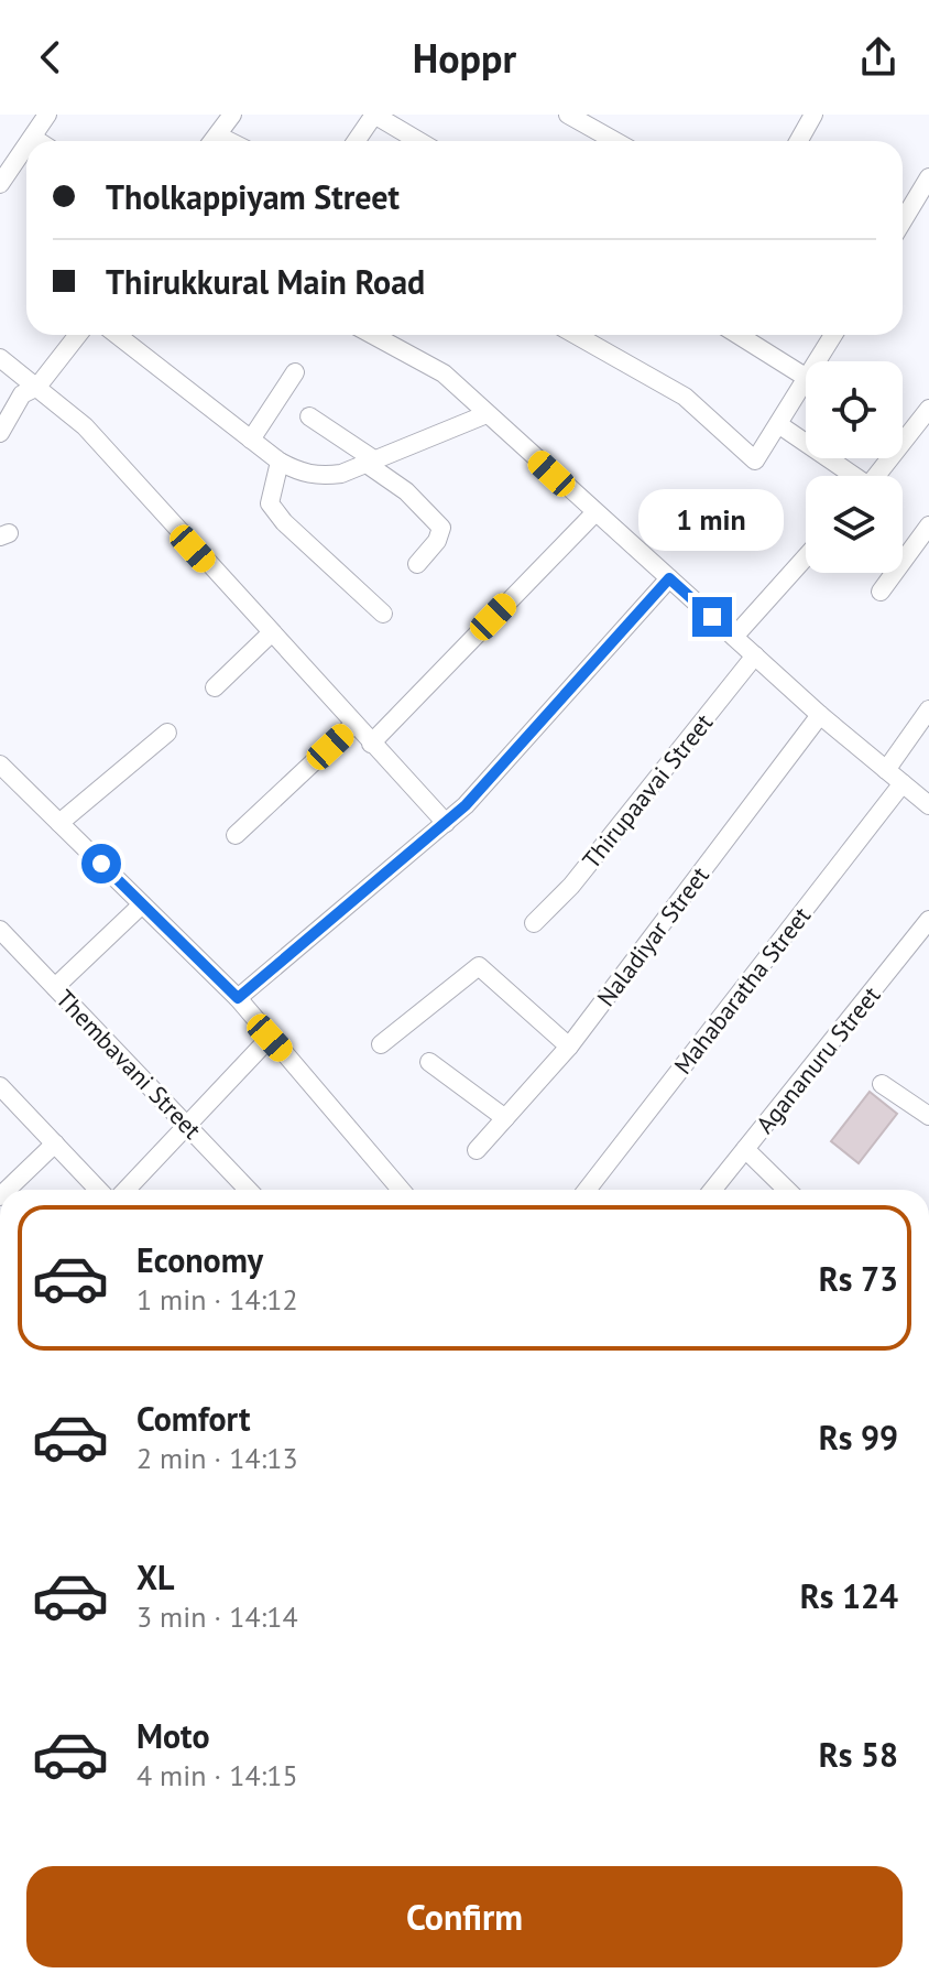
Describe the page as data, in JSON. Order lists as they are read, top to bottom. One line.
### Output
{"streets":{"street":["Thirupaavai Street","Naladiyar Street","Mahabaratha Street","Agananuru Street","Thembavani Street"]},"page":{"header":"Hoppr","banner":["Tholkappiyam Street","Thirukkural Main Road"],"bubble":"1 min","list":[{"name":"Economy","note":"1 min · 14:12","value":"Rs 73"},{"name":"Comfort","note":"2 min · 14:13","value":"Rs 99"},{"name":"XL","note":"3 min · 14:14","value":"Rs 124"},{"name":"Moto","note":"4 min · 14:15","value":"Rs 58"}],"buttons":"Confirm"}}
